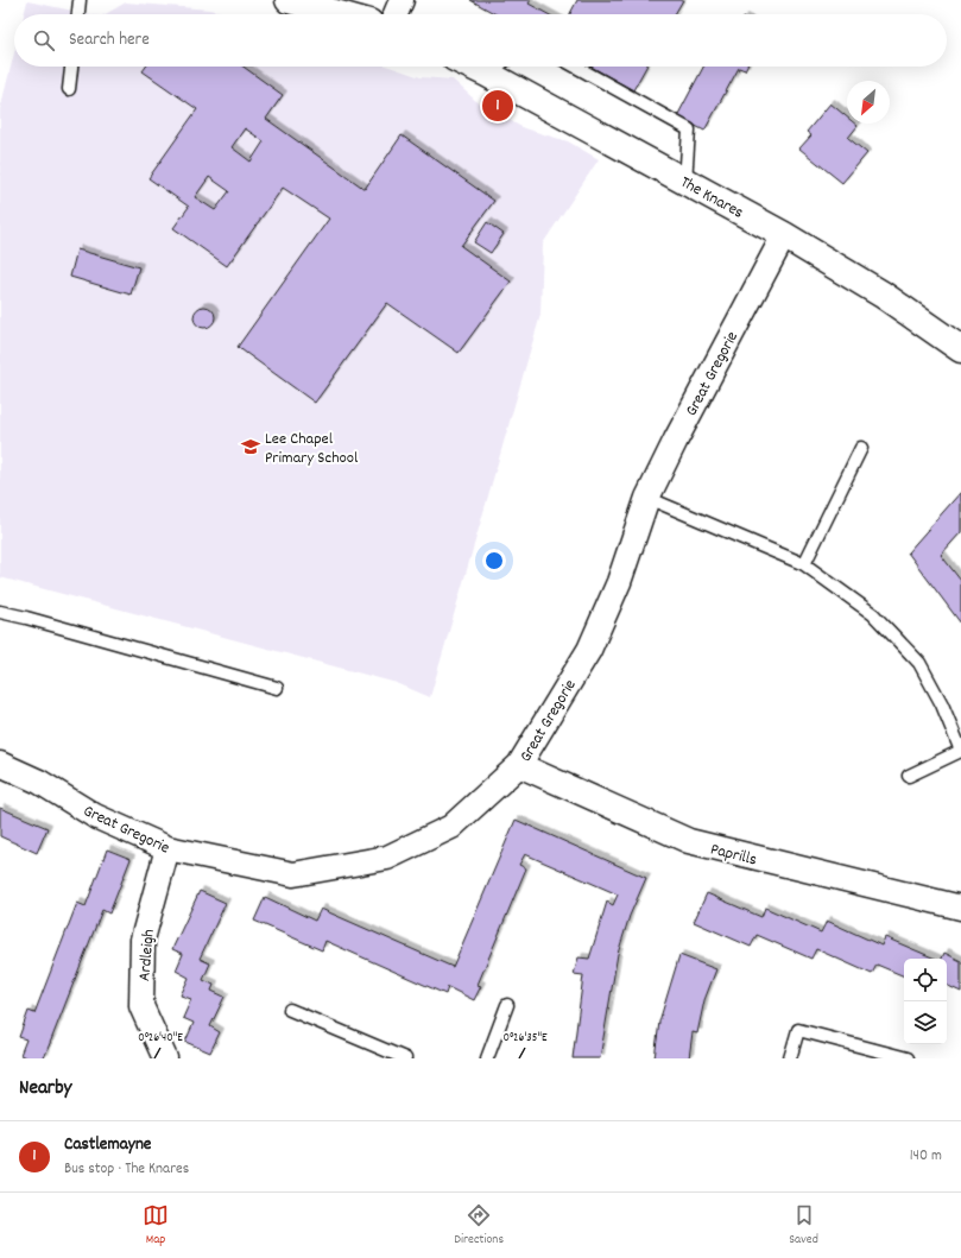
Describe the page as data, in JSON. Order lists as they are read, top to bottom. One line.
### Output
{"streets":{"street":["The Knares","Great Gregorie","Paprills","Ardleigh"]},"crossings":[["The Knares","Great Gregorie"],["Great Gregorie","Paprills"],["Great Gregorie","Ardleigh"]],"places":{"school or university":["Lee Chapel Primary School"]},"north":"bottom left","page":{"search":"Search here","pins":"1","heading":"Nearby","list":[{"mark":"1","name":"Castlemayne","note":"Bus stop · The Knares","value":"140 m"}],"nav":["Map","Directions","Saved"]},"coordinates":["0°26'40\"E","0°26'35\"E"]}
